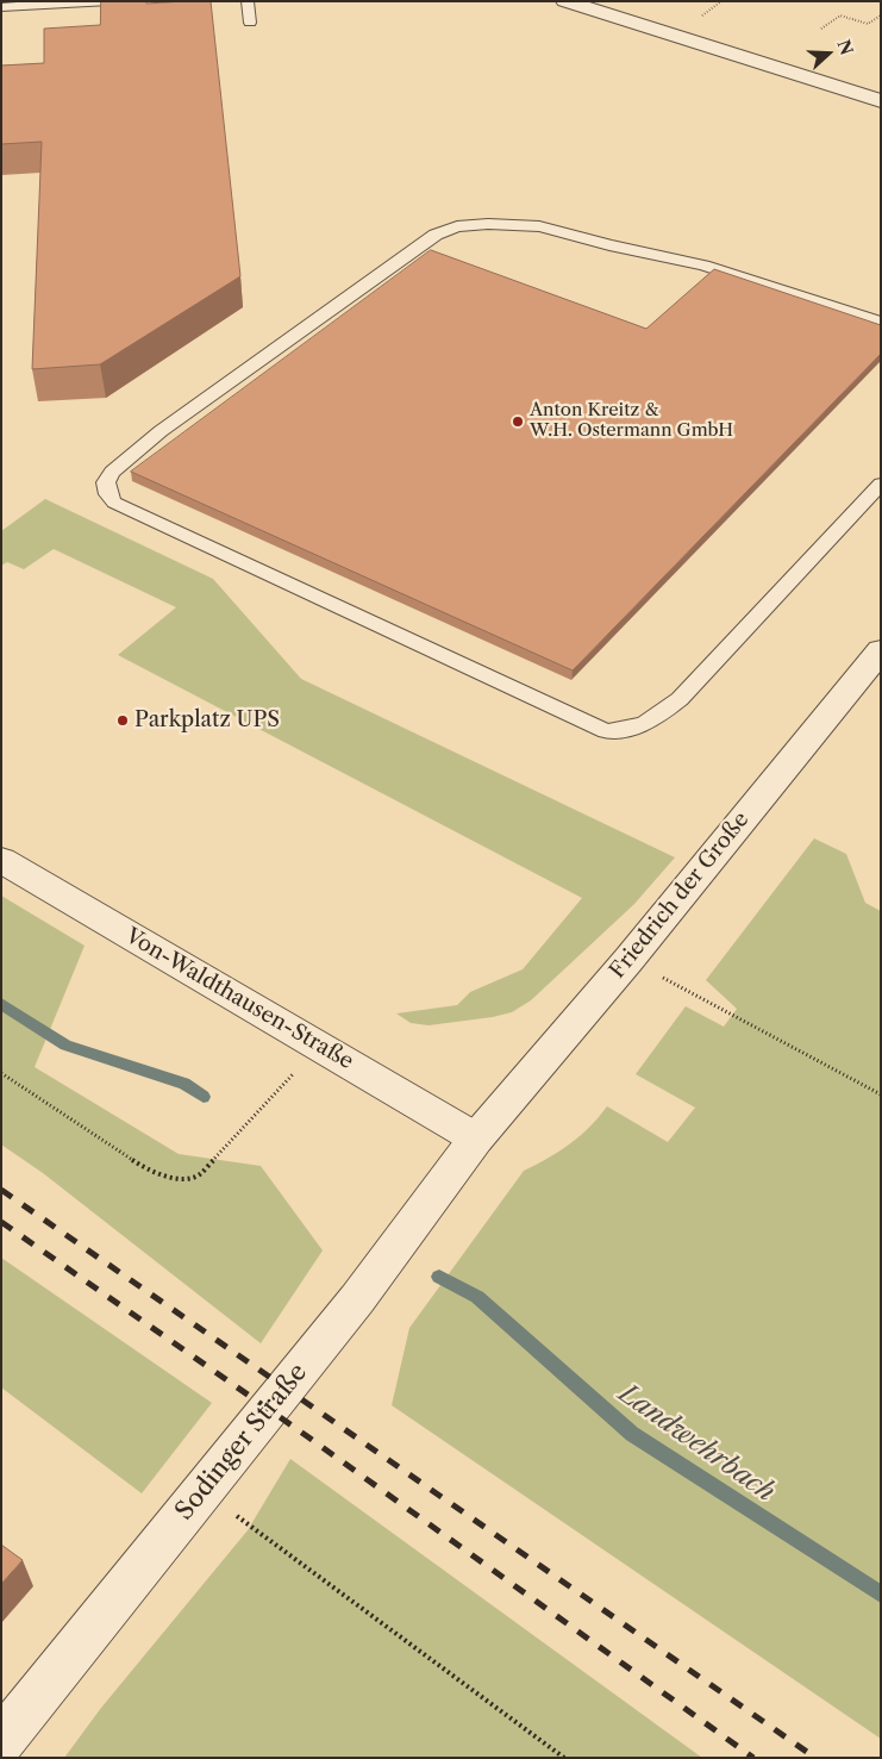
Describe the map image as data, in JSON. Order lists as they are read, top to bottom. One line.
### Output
{"streets":{"street":["Friedrich der Große","Von-Waldthausen-Straße","Sodinger Straße"]},"crossings":[["Friedrich der Große","Von-Waldthausen-Straße"],["Friedrich der Große","Sodinger Straße"],["Von-Waldthausen-Straße","Sodinger Straße"]],"water":["Landwehrbach"],"places":["Anton Kreitz & W.H. Ostermann GmbH","Parkplatz UPS"],"north":"right"}
